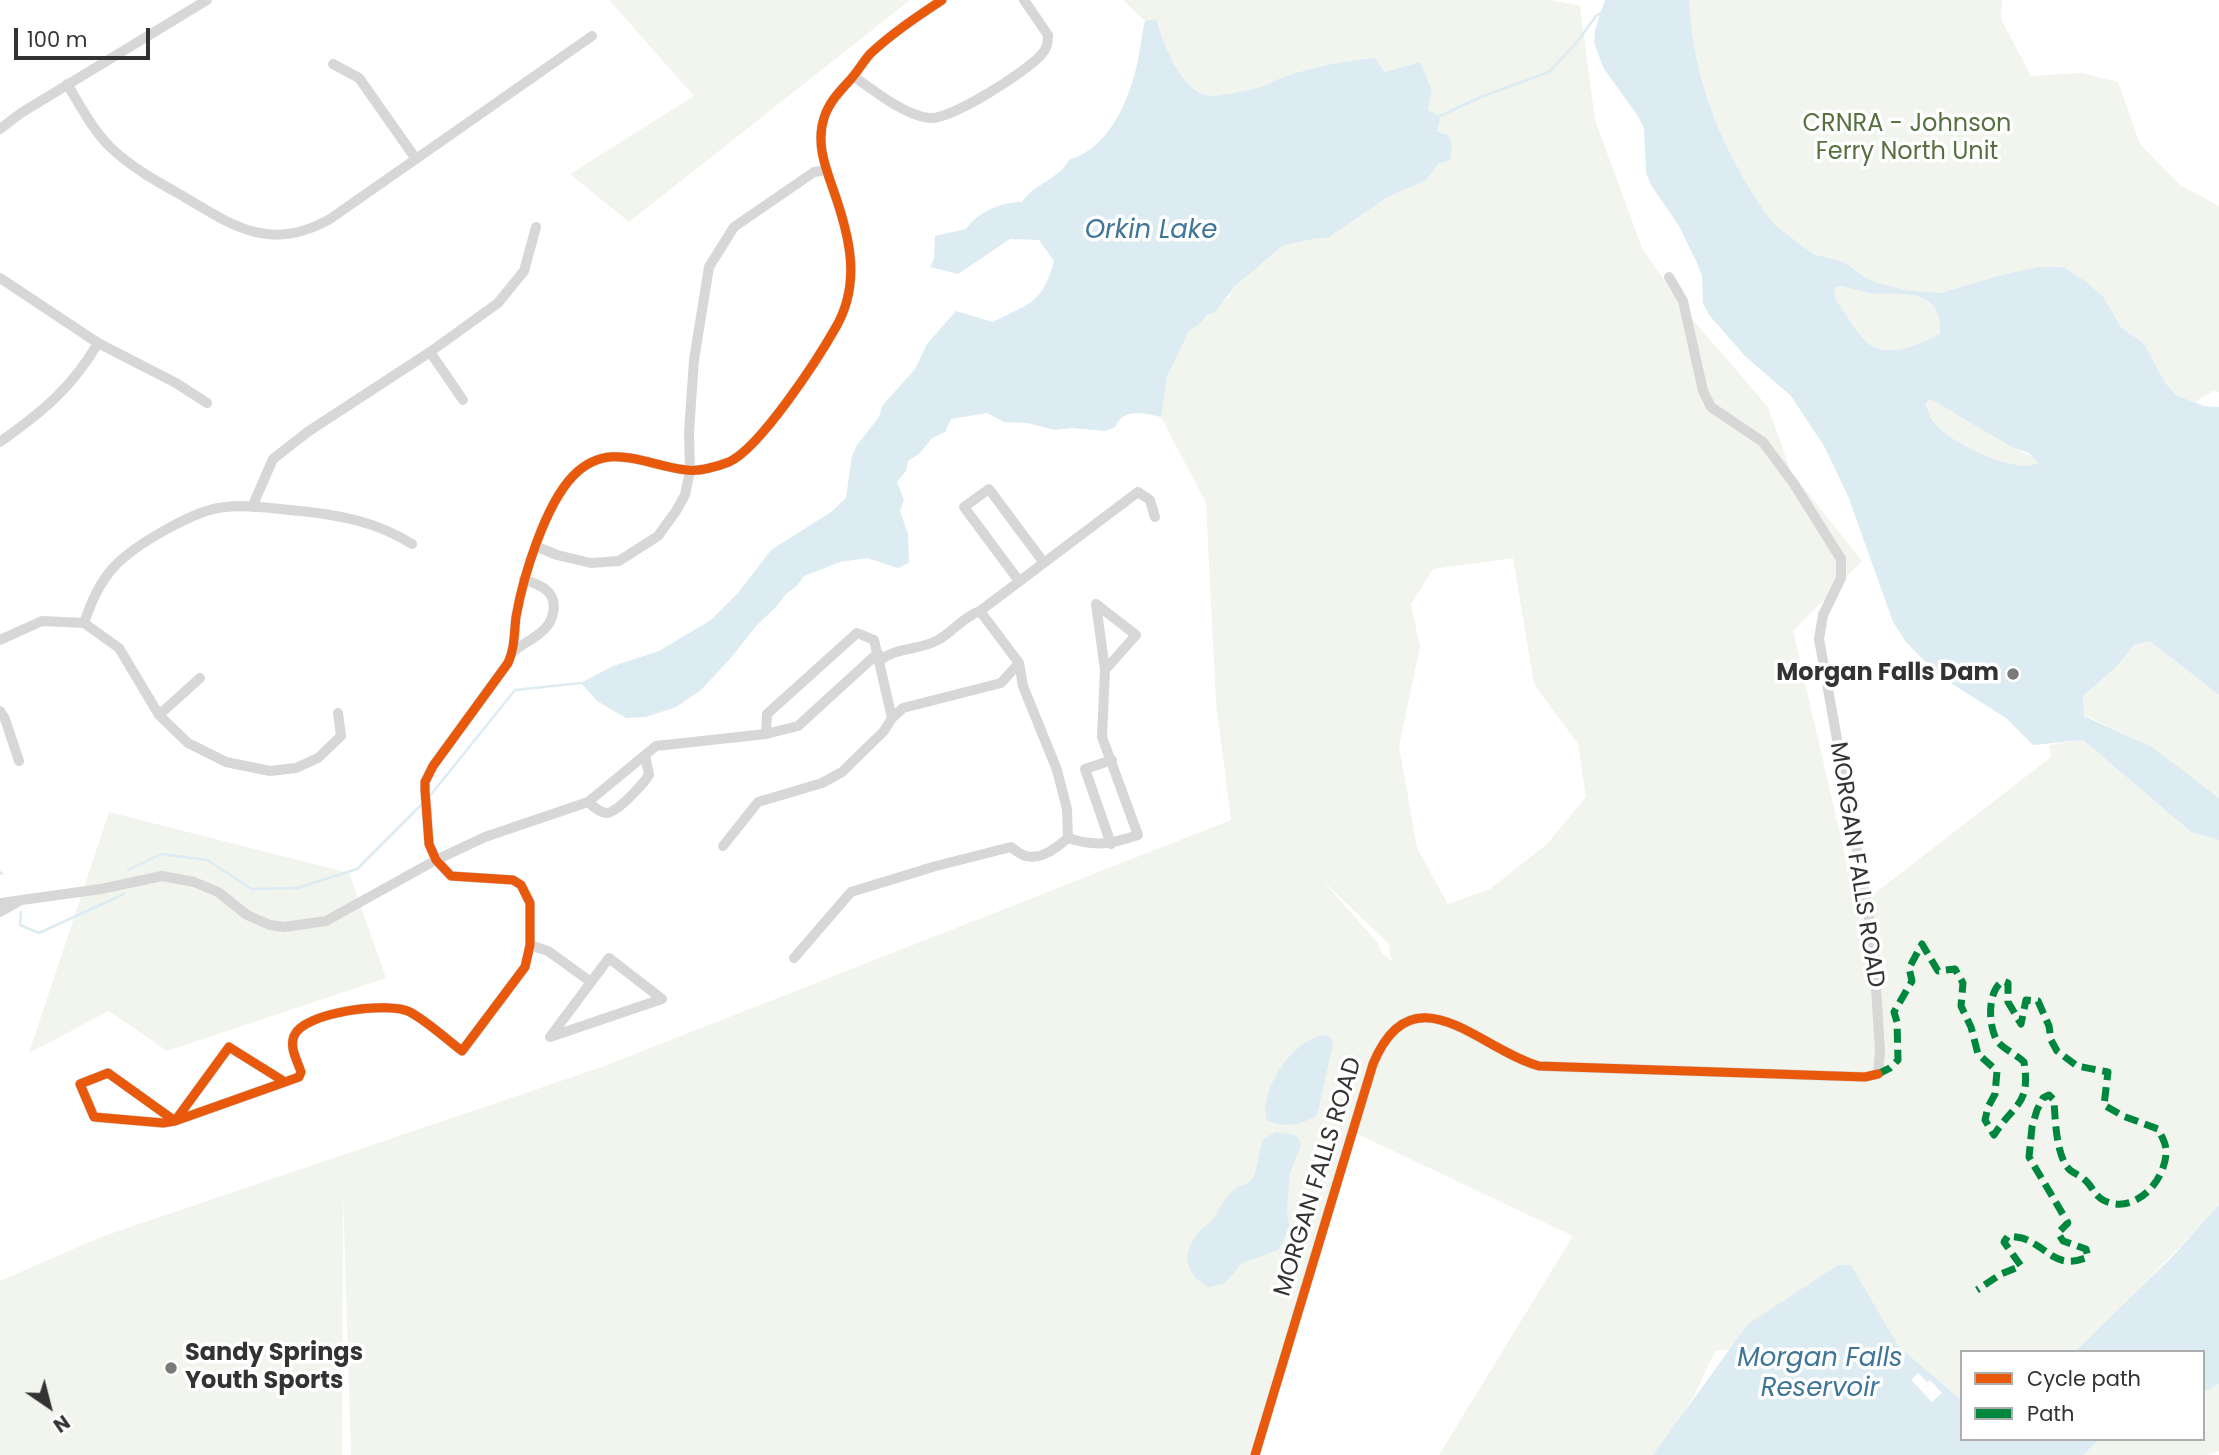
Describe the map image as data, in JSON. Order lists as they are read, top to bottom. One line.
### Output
{"streets":{"street":["MORGAN FALLS ROAD"]},"water":["Orkin Lake","Morgan Falls Reservoir"],"parks":["CRNRA - Johnson Ferry North Unit"],"places":["Morgan Falls Dam","Sandy Springs Youth Sports"],"legend":["Cycle path","Path"],"scale_bar":"100 m","north":"bottom right"}
